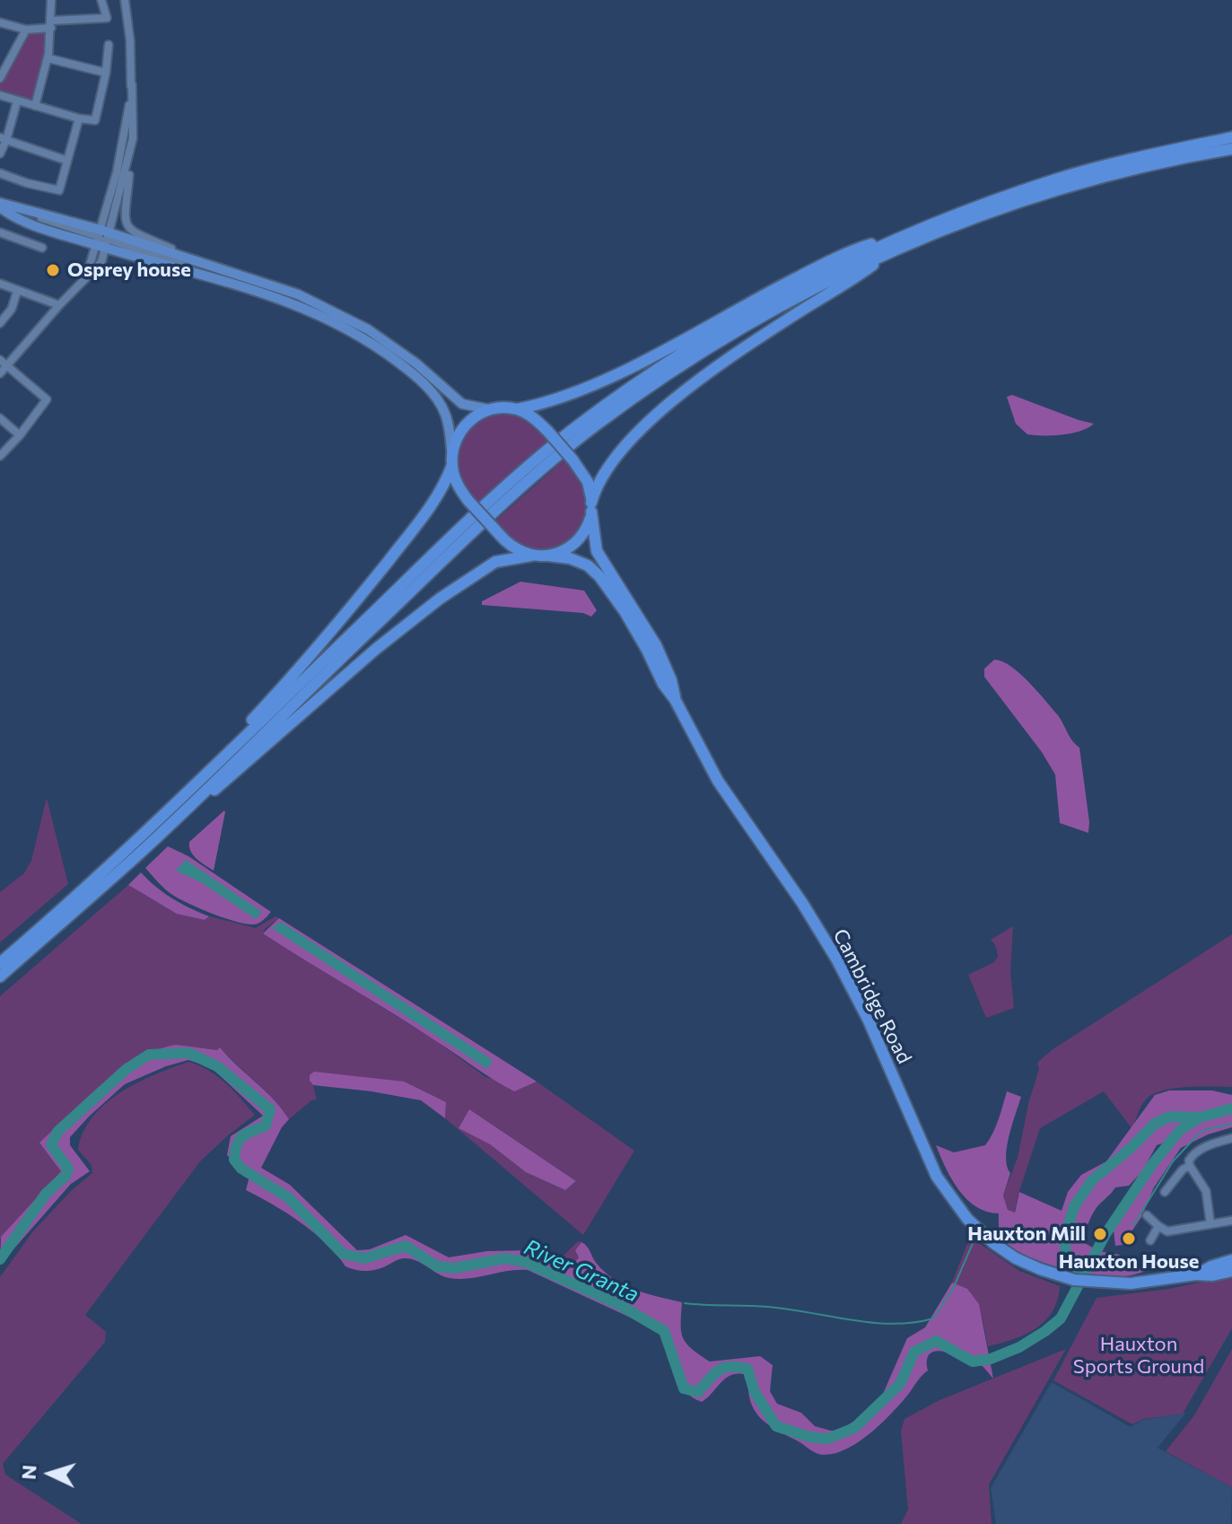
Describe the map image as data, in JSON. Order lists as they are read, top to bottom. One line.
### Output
{"streets":{"highway":["Cambridge Road"]},"water":["River Granta"],"parks":["Hauxton Sports Ground"],"places":["Osprey house","Hauxton Mill","Hauxton House"],"north":"left"}
